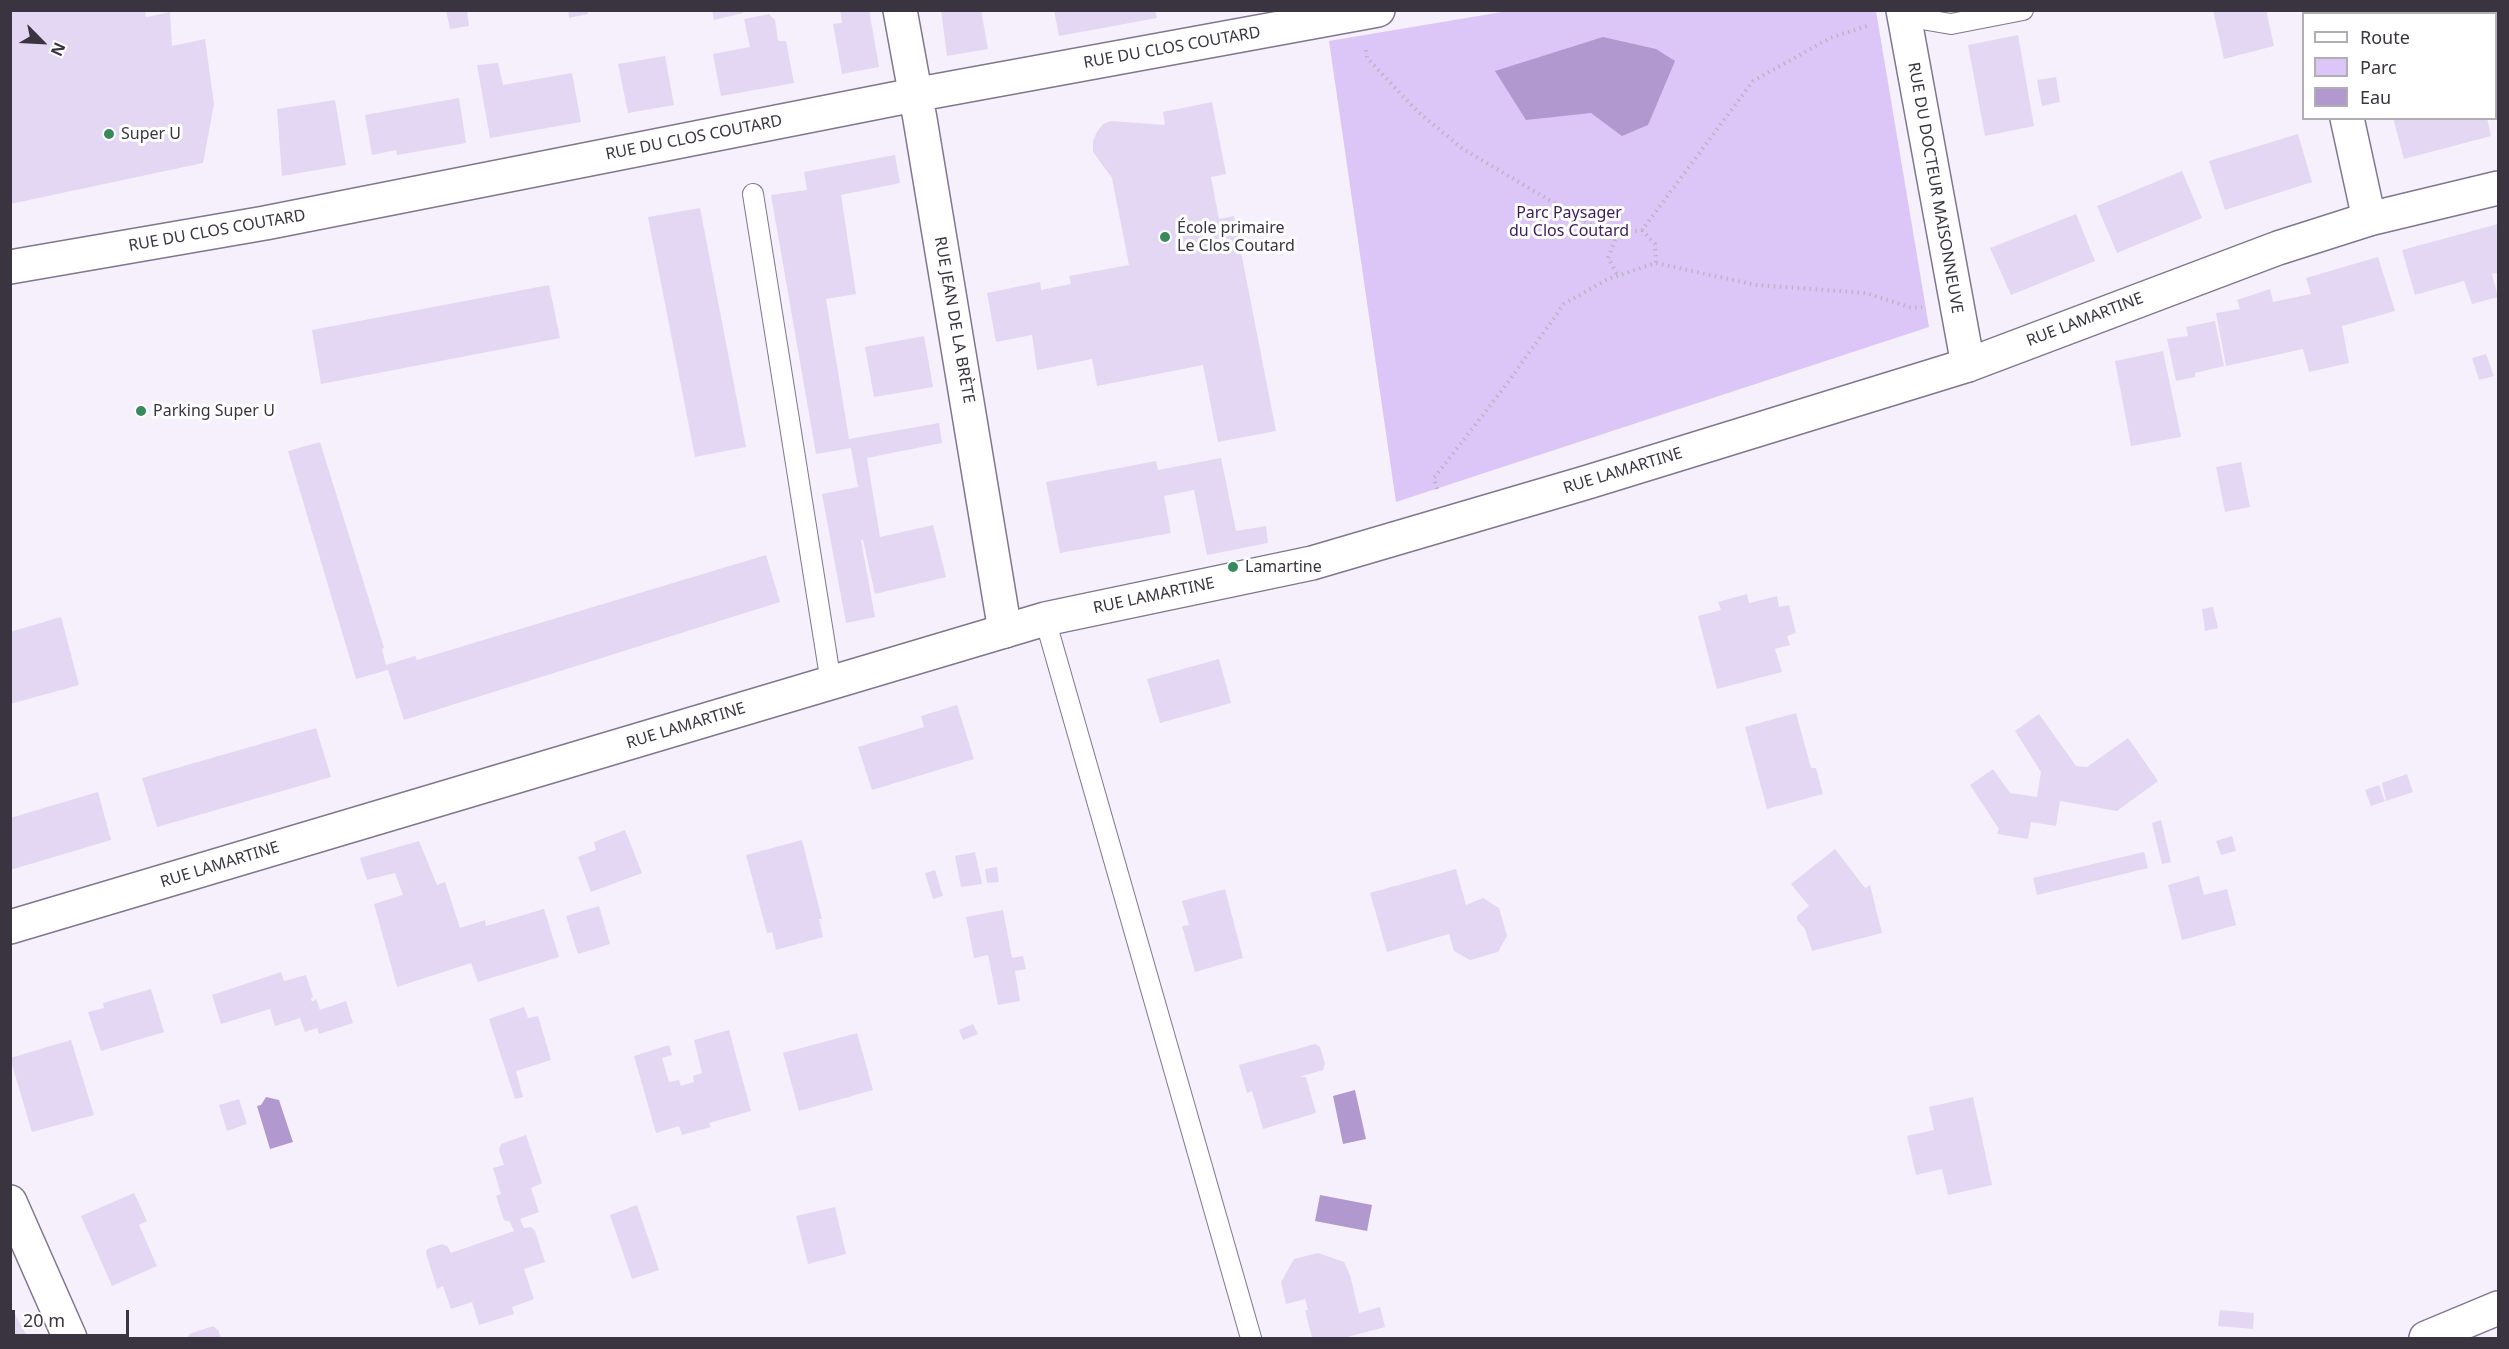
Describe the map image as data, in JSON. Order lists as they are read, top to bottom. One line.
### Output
{"streets":{"street":["RUE DU CLOS COUTARD","RUE DU DOCTEUR MAISONNEUVE","RUE JEAN DE LA BRÈTE","RUE LAMARTINE"]},"crossings":[["RUE DU CLOS COUTARD","RUE JEAN DE LA BRÈTE"],["RUE DU DOCTEUR MAISONNEUVE","RUE LAMARTINE"],["RUE JEAN DE LA BRÈTE","RUE LAMARTINE"]],"parks":["Parc Paysager du Clos Coutard"],"places":["Super U","École primaire Le Clos Coutard","Parking Super U","Lamartine"],"legend":["Route","Parc","Eau"],"scale_bar":"20 m","north":"bottom right"}
